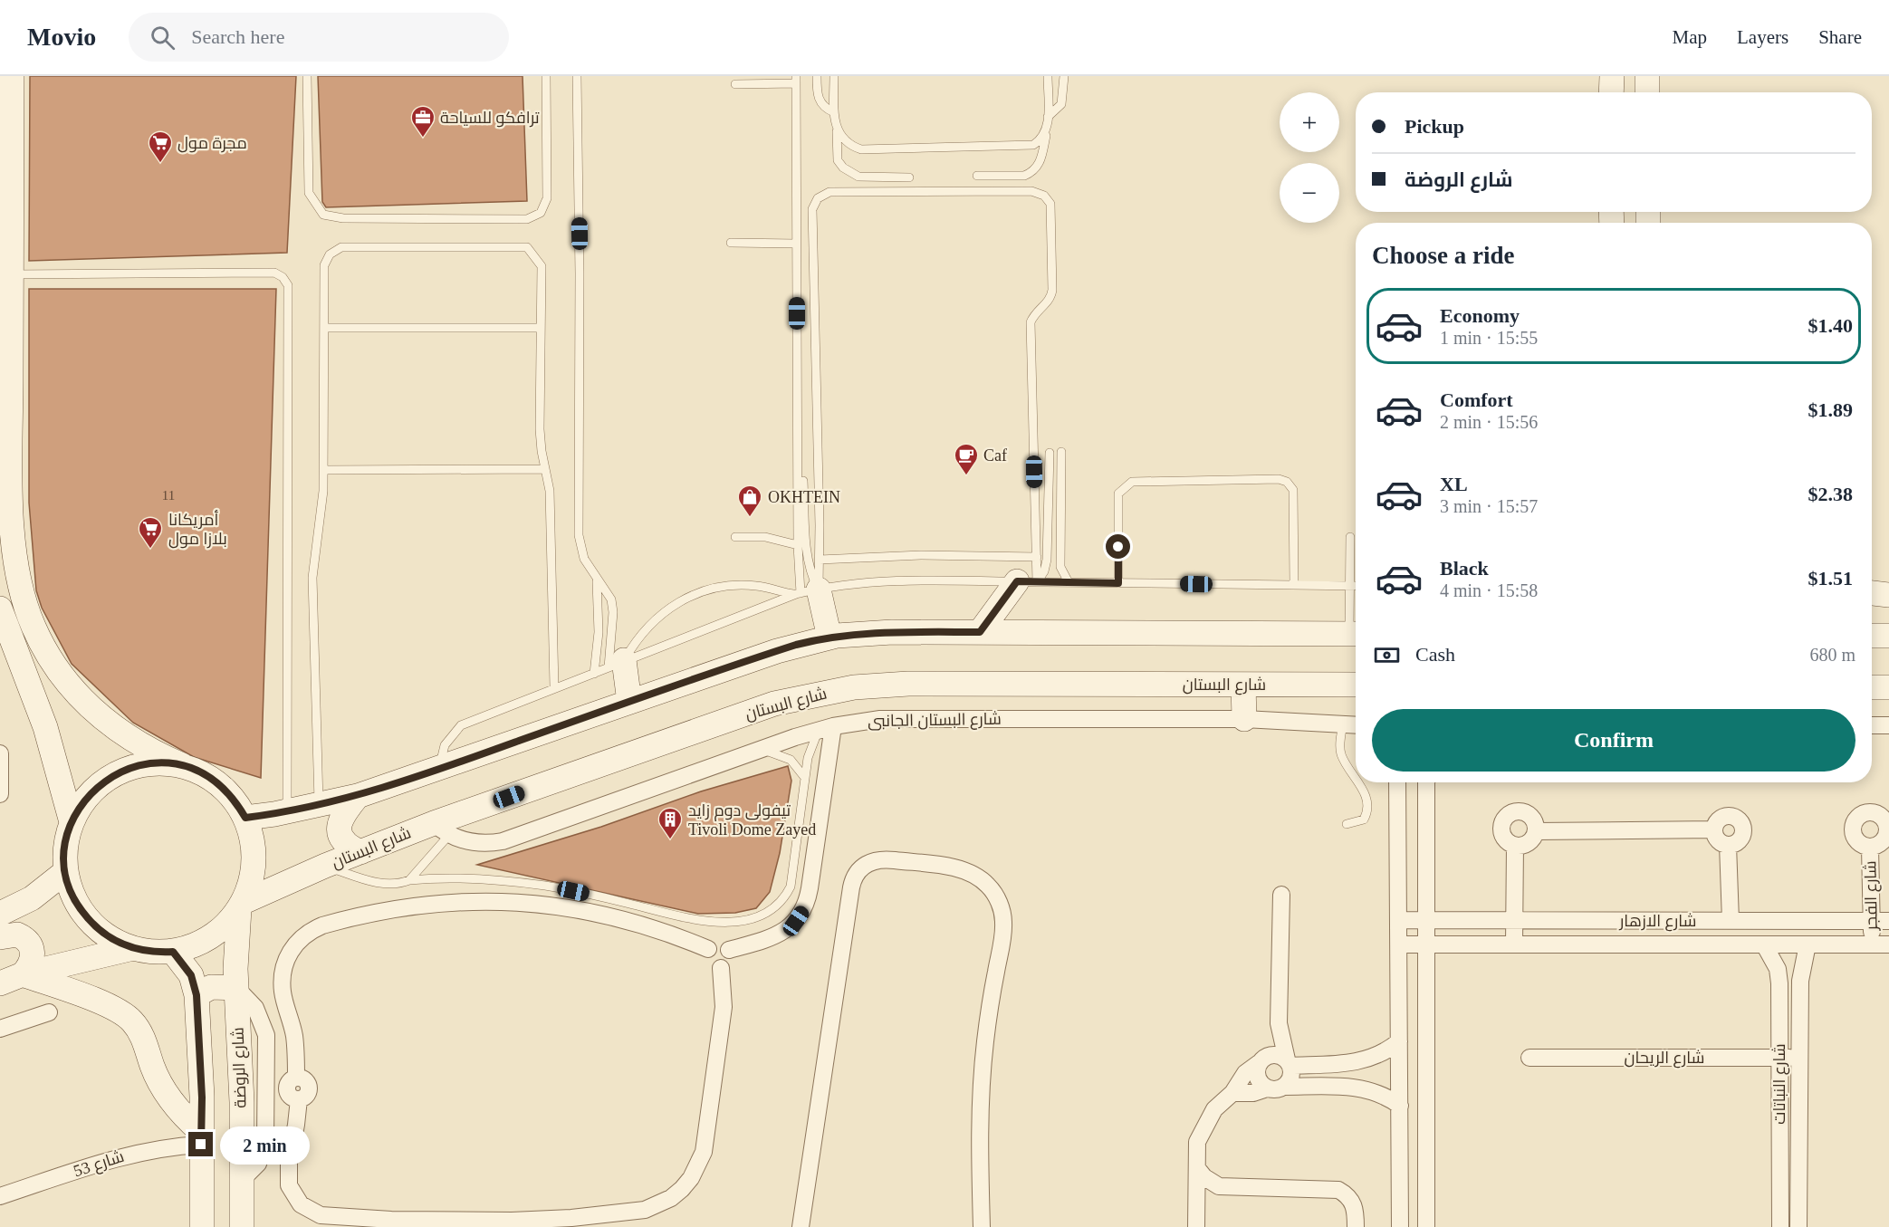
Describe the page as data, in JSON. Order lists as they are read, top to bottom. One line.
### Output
{"streets":{"street":["شارع البستان","شارع البستان الجانبى","شارع الفجر","شارع الازهار","شارع الريحان","شارع الروضة","شارع النباتات","شارع 53"]},"crossings":[["شارع البستان","شارع البستان الجانبى"],["شارع البستان","شارع الروضة"],["شارع الفجر","شارع الازهار"],["شارع الازهار","شارع النباتات"],["شارع الريحان","شارع النباتات"]],"places":{"office":["ترافكو للسياحة"],"supermarket":["مجرة مول","أمريكانا بلازا مول"],"cafe":["Caf"],"shop":["OKHTEIN"],"building":["تيفولى دوم زايد Tivoli Dome Zayed"]},"house_numbers":["11"],"page":{"header":"Movio","search":"Search here","nav":["Map","Layers","Share"],"map_buttons":["+","−"],"banner":["Pickup","شارع الروضة"],"heading":"Choose a ride","list":[{"name":"Economy","note":"1 min · 15:55","value":"$1.40"},{"name":"Comfort","note":"2 min · 15:56","value":"$1.89"},{"name":"XL","note":"3 min · 15:57","value":"$2.38"},{"name":"Black","note":"4 min · 15:58","value":"$1.51"}],"pay":["Cash","680 m"],"buttons":"Confirm","bubble":"2 min"}}
